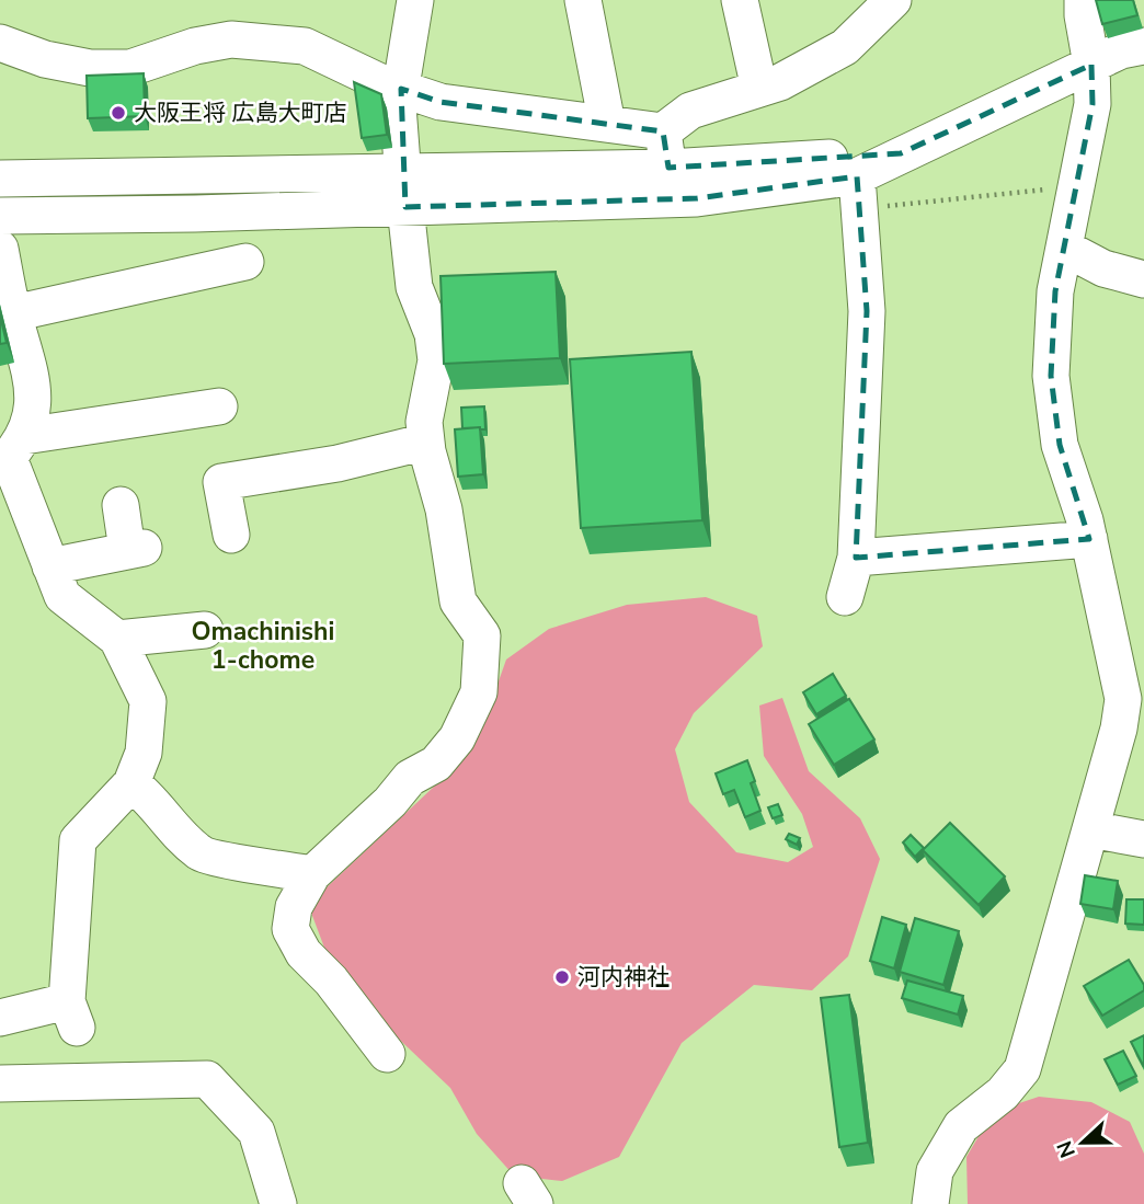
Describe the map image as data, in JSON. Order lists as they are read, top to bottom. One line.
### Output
{"districts":["Omachinishi 1-chome"],"places":["大阪王将 広島大町店","河内神社"],"north":"left"}
